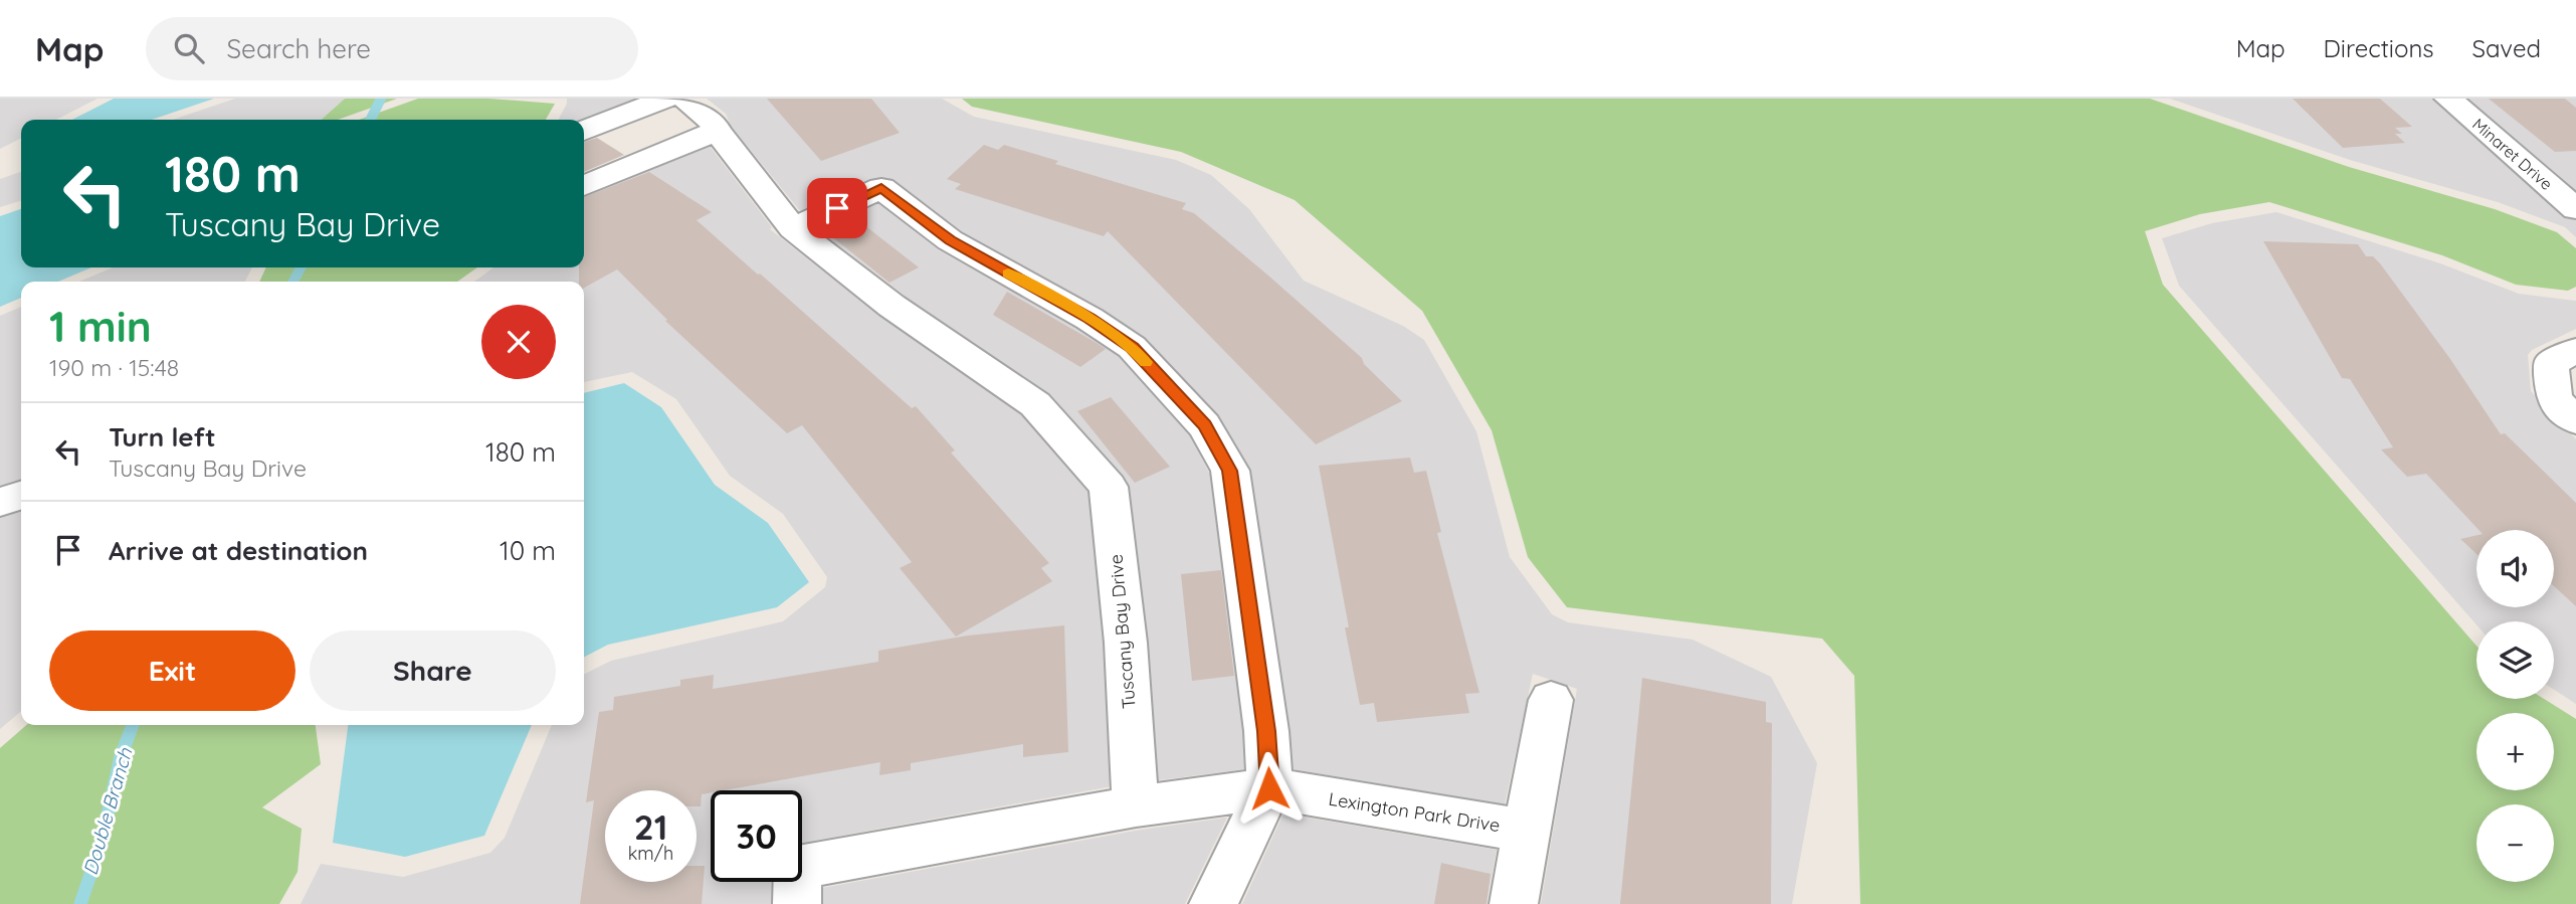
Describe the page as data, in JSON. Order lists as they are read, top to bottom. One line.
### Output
{"streets":{"street":["Minaret Drive","Tuscany Bay Drive","Lexington Park Drive"]},"crossings":[["Tuscany Bay Drive","Lexington Park Drive"]],"water":["Double Branch"],"page":{"header":"Map","search":"Search here","nav":["Map","Directions","Saved"],"turn":["180 m","Tuscany Bay Drive"],"heading":["1 min","190 m · 15:48"],"list":[{"name":"Turn left","note":"Tuscany Bay Drive","value":"180 m"},{"name":"Arrive at destination","value":"10 m"}],"map_buttons":["+","−"],"buttons":["Exit","Share"],"speed":"21 km/h","limit":"30"}}
